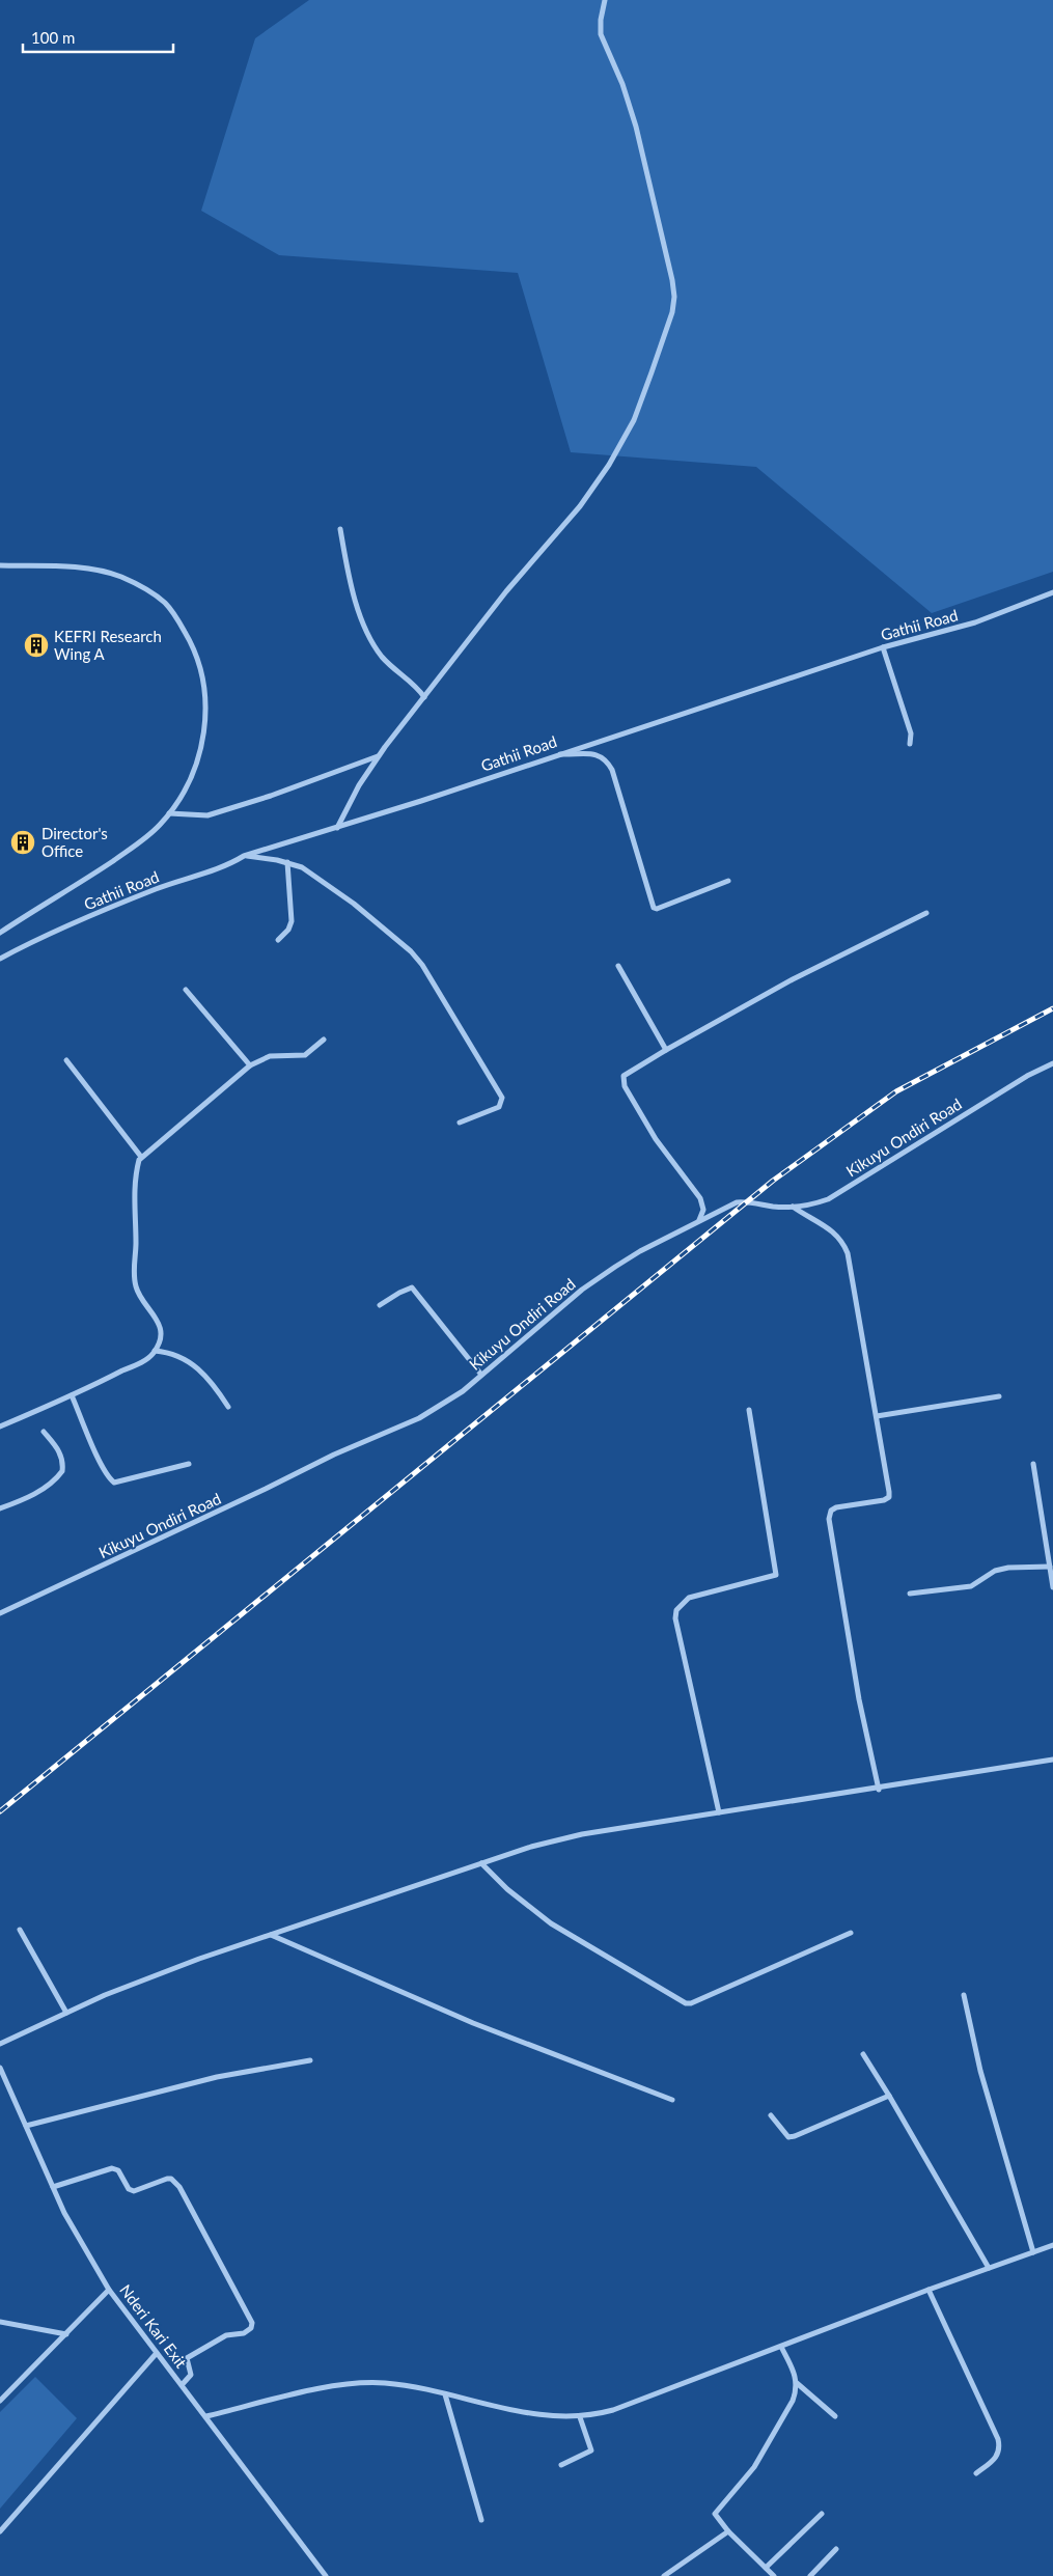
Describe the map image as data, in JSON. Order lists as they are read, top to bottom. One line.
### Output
{"streets":{"street":["Gathii Road","Kikuyu Ondiri Road","Nderi Kari Exit"]},"places":{"building":["KEFRI Research Wing A","Director's Office"]},"scale_bar":"100 m"}
